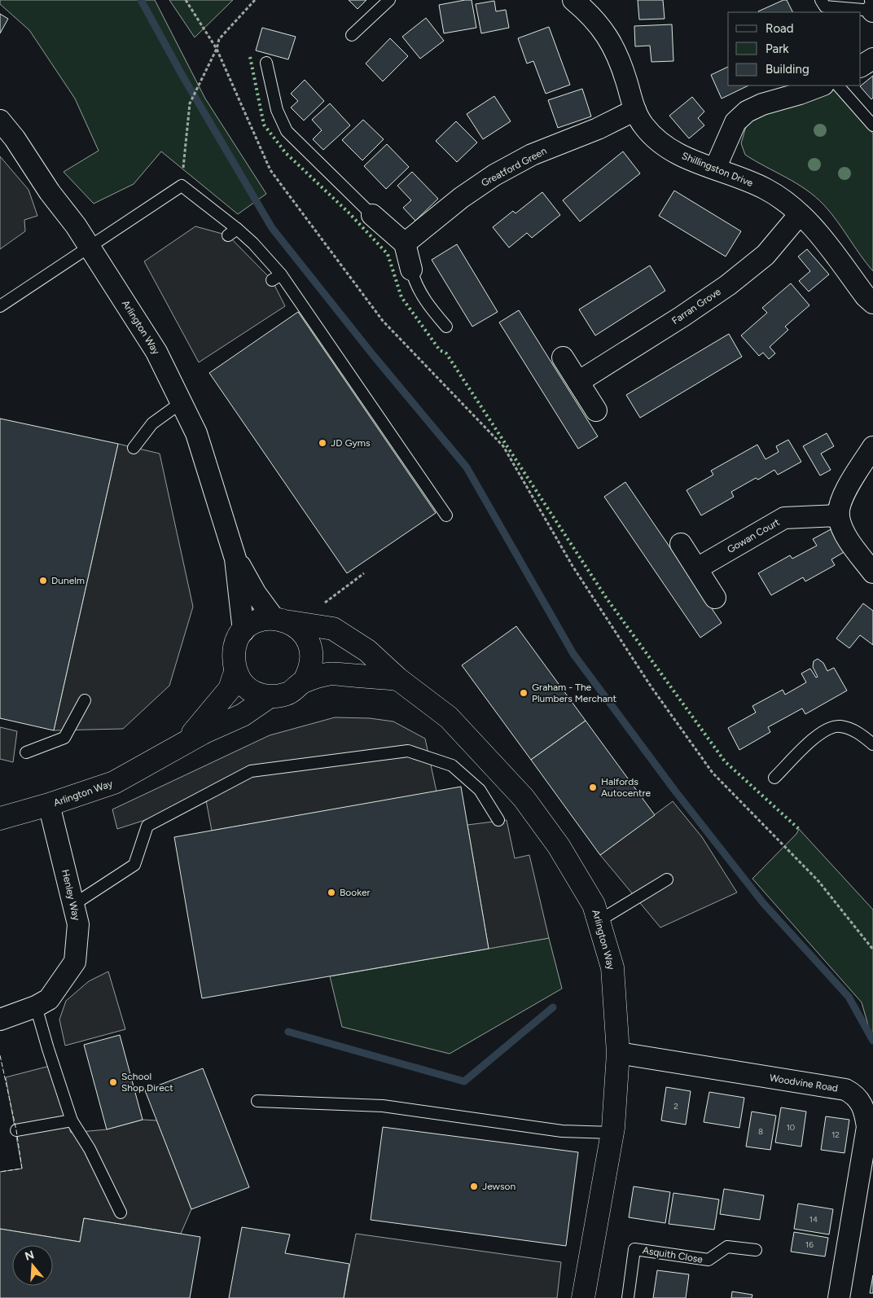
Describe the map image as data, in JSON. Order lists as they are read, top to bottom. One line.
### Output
{"streets":{"street":["Greatford Green","Shillingston Drive","Farran Grove","Arlington Way","Gowan Court","Henley Way","Woodvine Road"],"lane":["Asquith Close"]},"crossings":[["Greatford Green","Shillingston Drive"],["Shillingston Drive","Farran Grove"],["Arlington Way","Henley Way"],["Arlington Way","Woodvine Road"]],"places":["JD Gyms","Dunelm","Graham - The Plumbers Merchant","Halfords Autocentre","Booker","School Shop Direct","Jewson"],"house_numbers":["2","10","8","12","14","16"],"legend":["Road","Park","Building"],"north":"top"}
